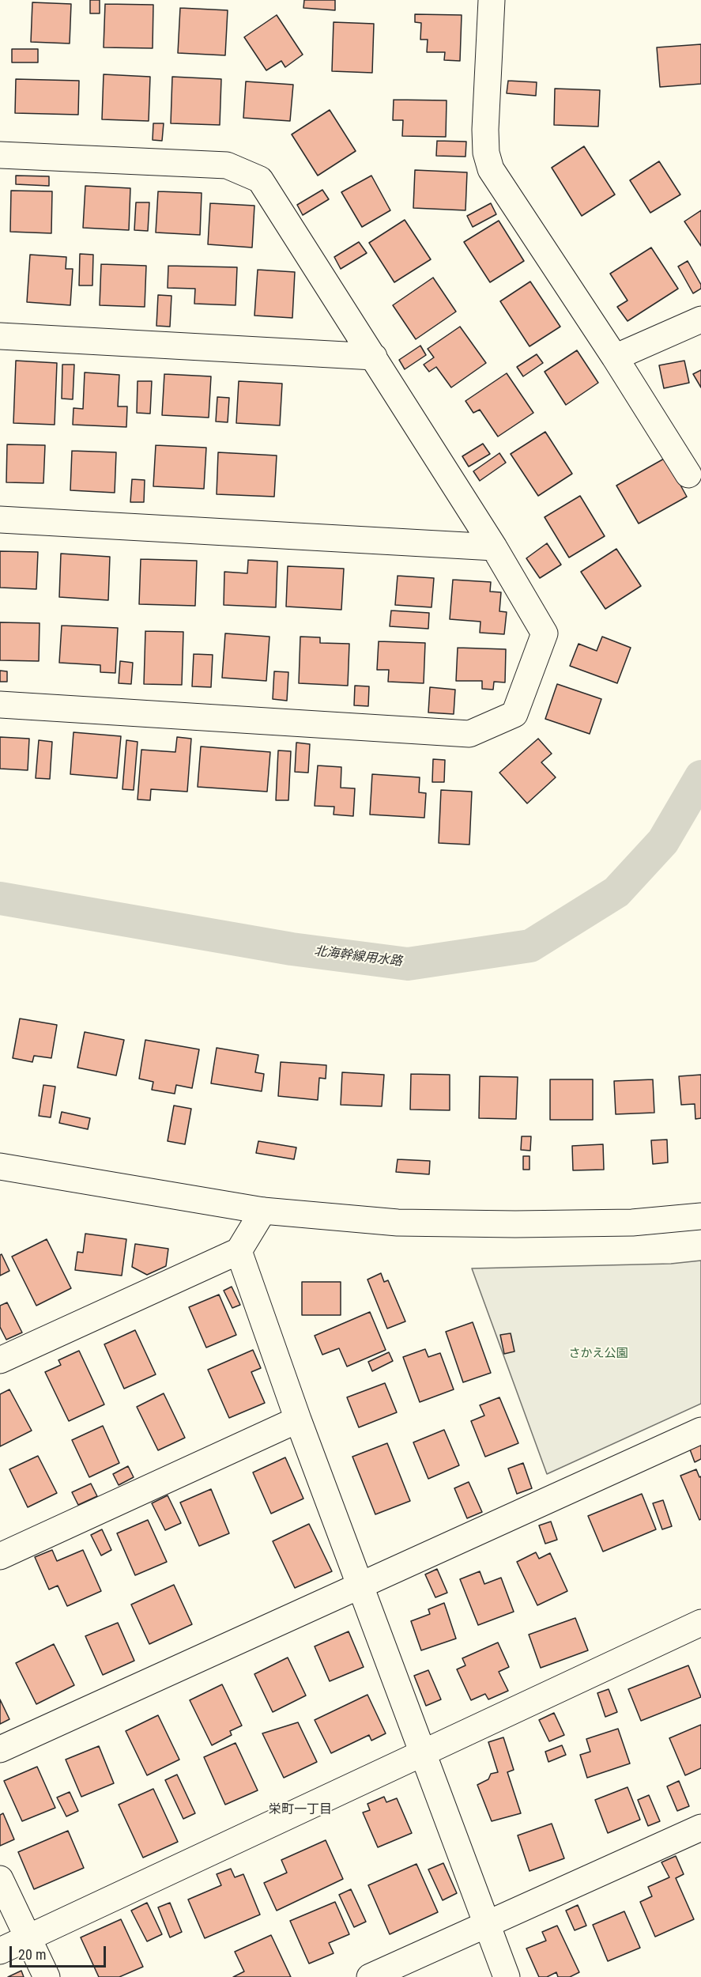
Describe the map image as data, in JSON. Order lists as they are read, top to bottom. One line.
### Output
{"districts":["栄町一丁目"],"water":["北海幹線用水路"],"parks":["さかえ公園"],"scale_bar":"20 m"}
